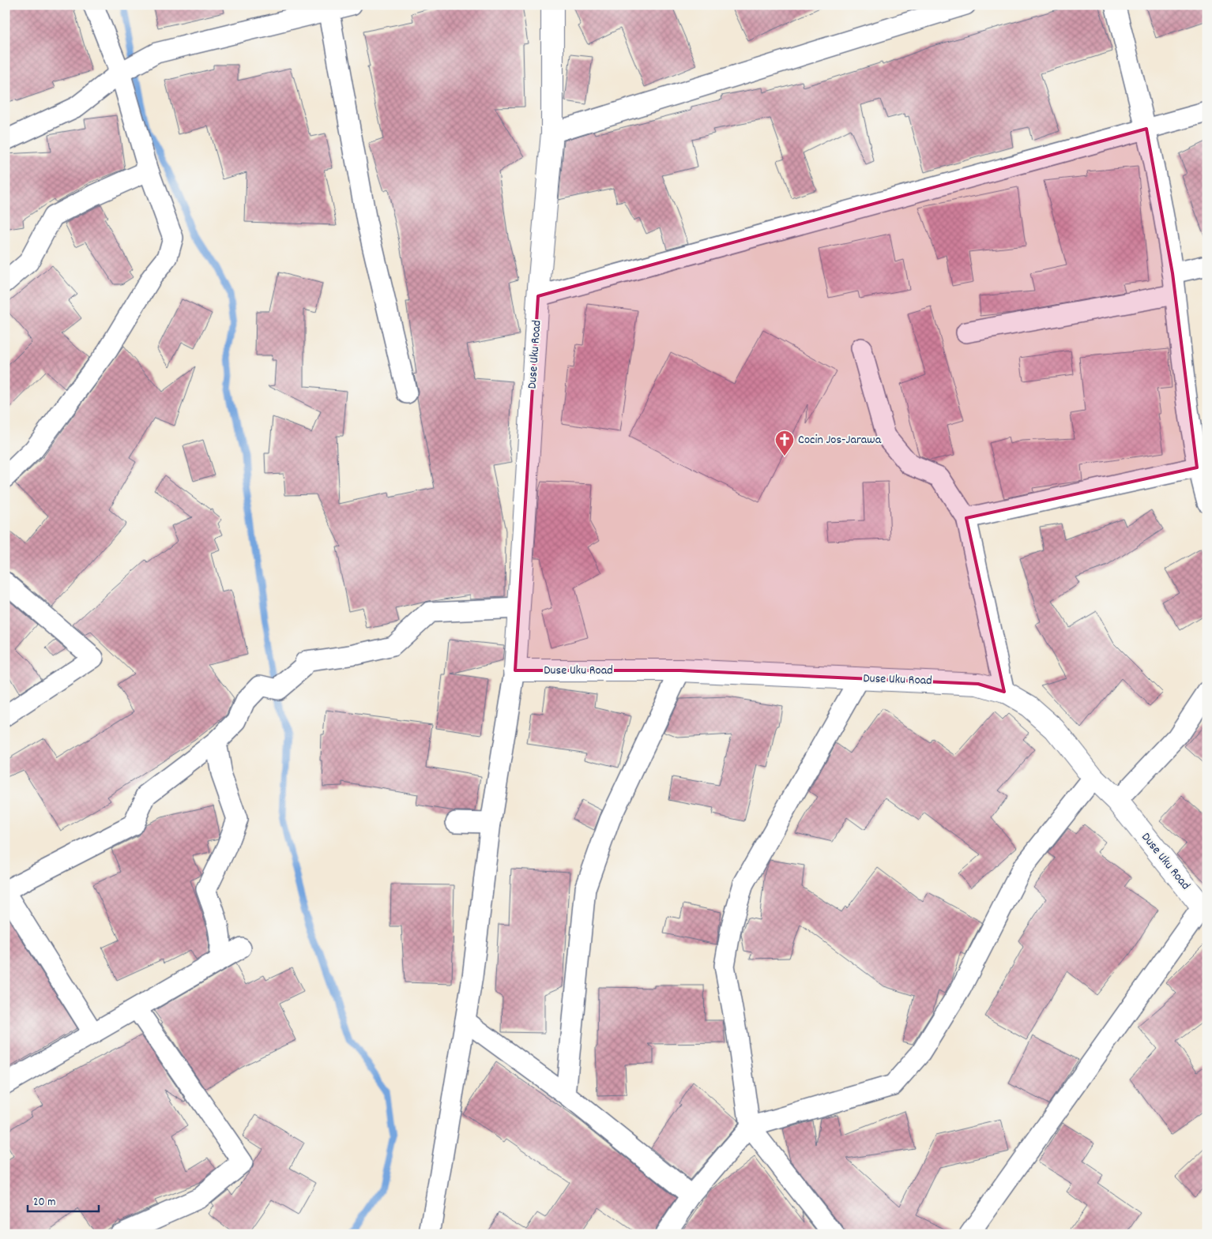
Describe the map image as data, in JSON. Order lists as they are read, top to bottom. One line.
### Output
{"streets":{"street":["Duse Uku Road"]},"places":{"church":["Cocin Jos-Jarawa"]},"scale_bar":"20 m"}
